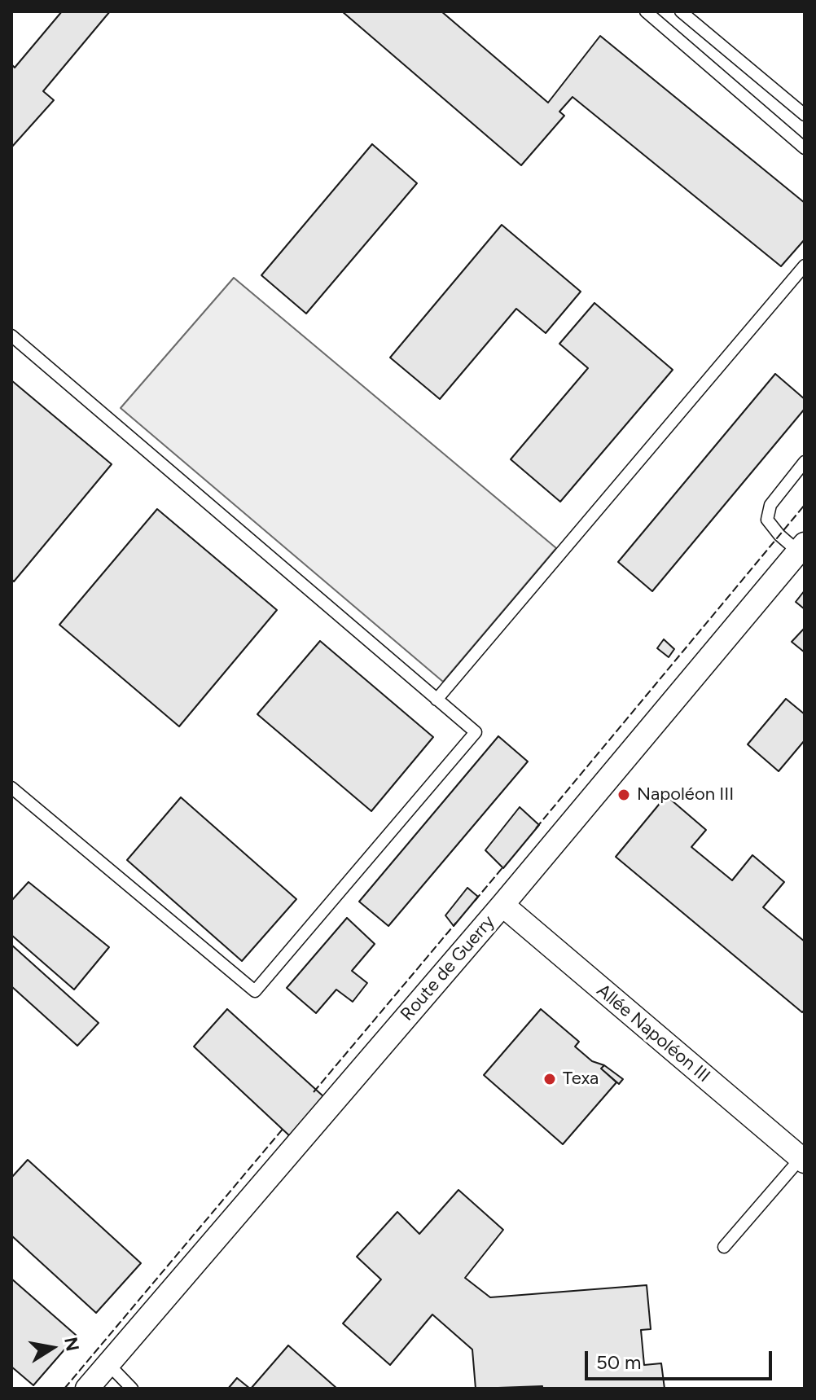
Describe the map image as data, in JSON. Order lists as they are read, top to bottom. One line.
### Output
{"streets":{"street":["Route de Guerry","Allée Napoléon III"]},"crossings":[["Route de Guerry","Allée Napoléon III"]],"places":["Napoléon III","Texa"],"scale_bar":"50 m","north":"right"}
